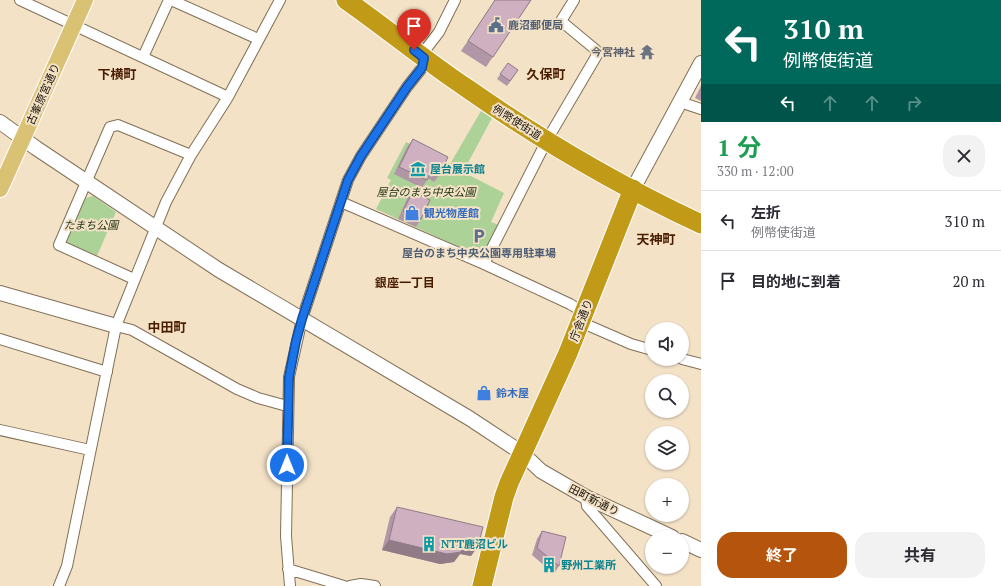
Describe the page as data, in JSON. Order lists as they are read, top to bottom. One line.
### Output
{"streets":{"highway":["例幣使街道","庁舎通り"],"main road":["古峯原宮通り"],"street":["田町新通り"]},"crossings":[["古峯原宮通り","田町新通り"],["例幣使街道","庁舎通り"],["庁舎通り","田町新通り"]],"districts":["下横町","久保町","天神町","銀座一丁目","中田町"],"parks":["屋台のまち中央公園","たまち公園"],"places":{"public building":["鹿沼郵便局"],"temple":["今宮神社"],"museum":["屋台展示館"],"shop":["観光物産館","鈴木屋"],"parking":["屋台のまち中央公園専用駐車場"],"building":["NTT鹿沼ビル","野州工業所"]},"page":{"turn":["310 m","例幣使街道"],"heading":["1 分","330 m · 12:00"],"list":[{"name":"左折","note":"例幣使街道","value":"310 m"},{"name":"目的地に到着","value":"20 m"}],"map_buttons":["+","−"],"buttons":["終了","共有"]}}
